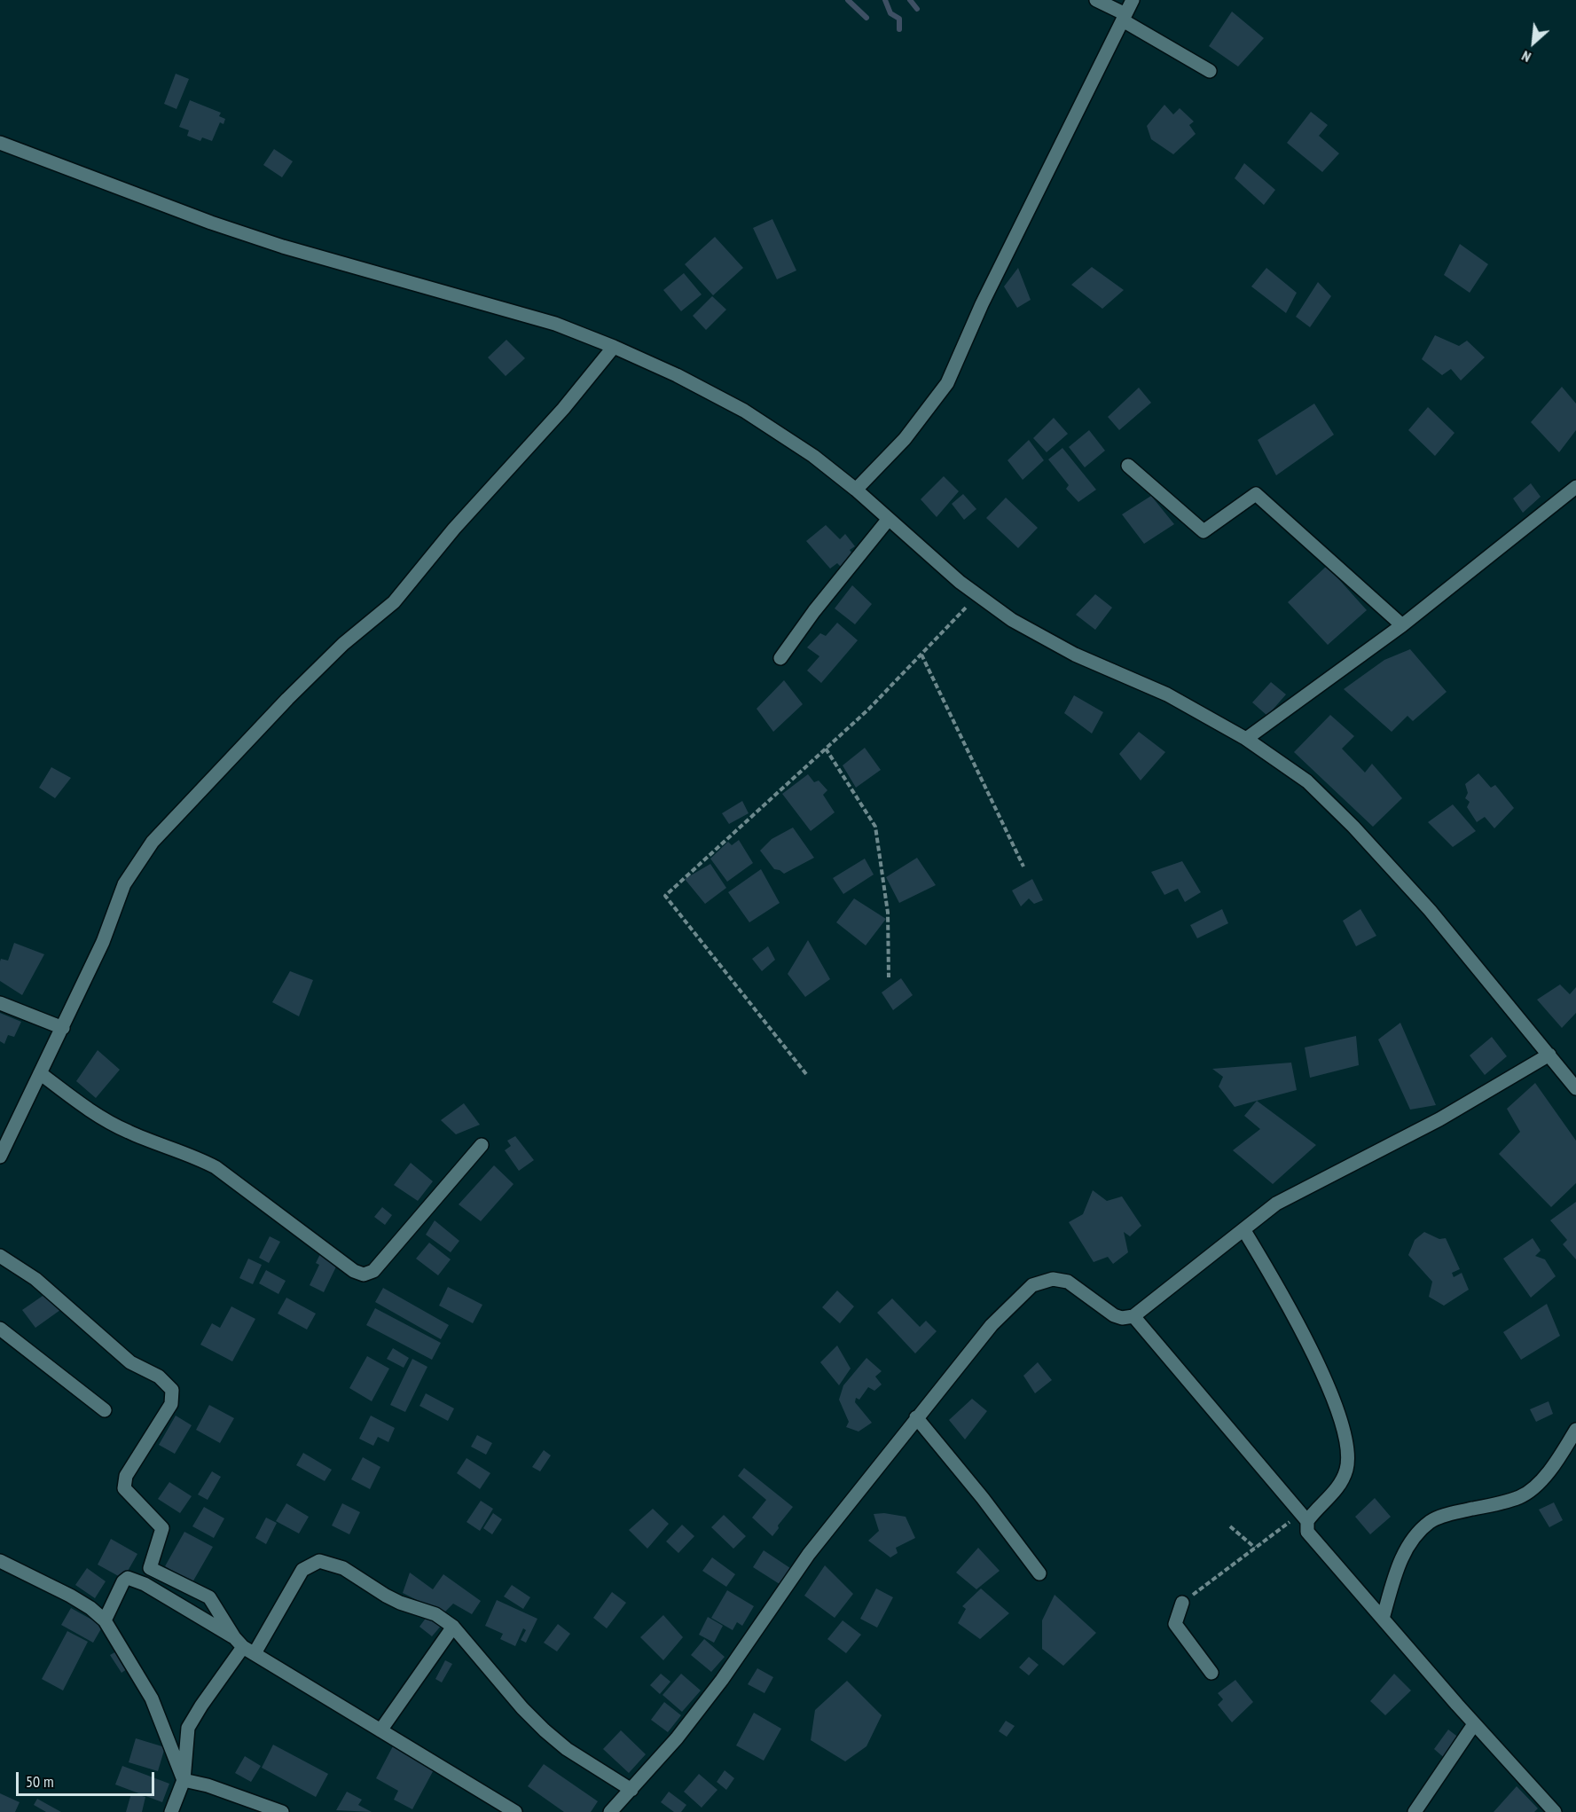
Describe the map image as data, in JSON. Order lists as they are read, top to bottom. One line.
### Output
{"scale_bar":"50 m","north":"bottom left"}
